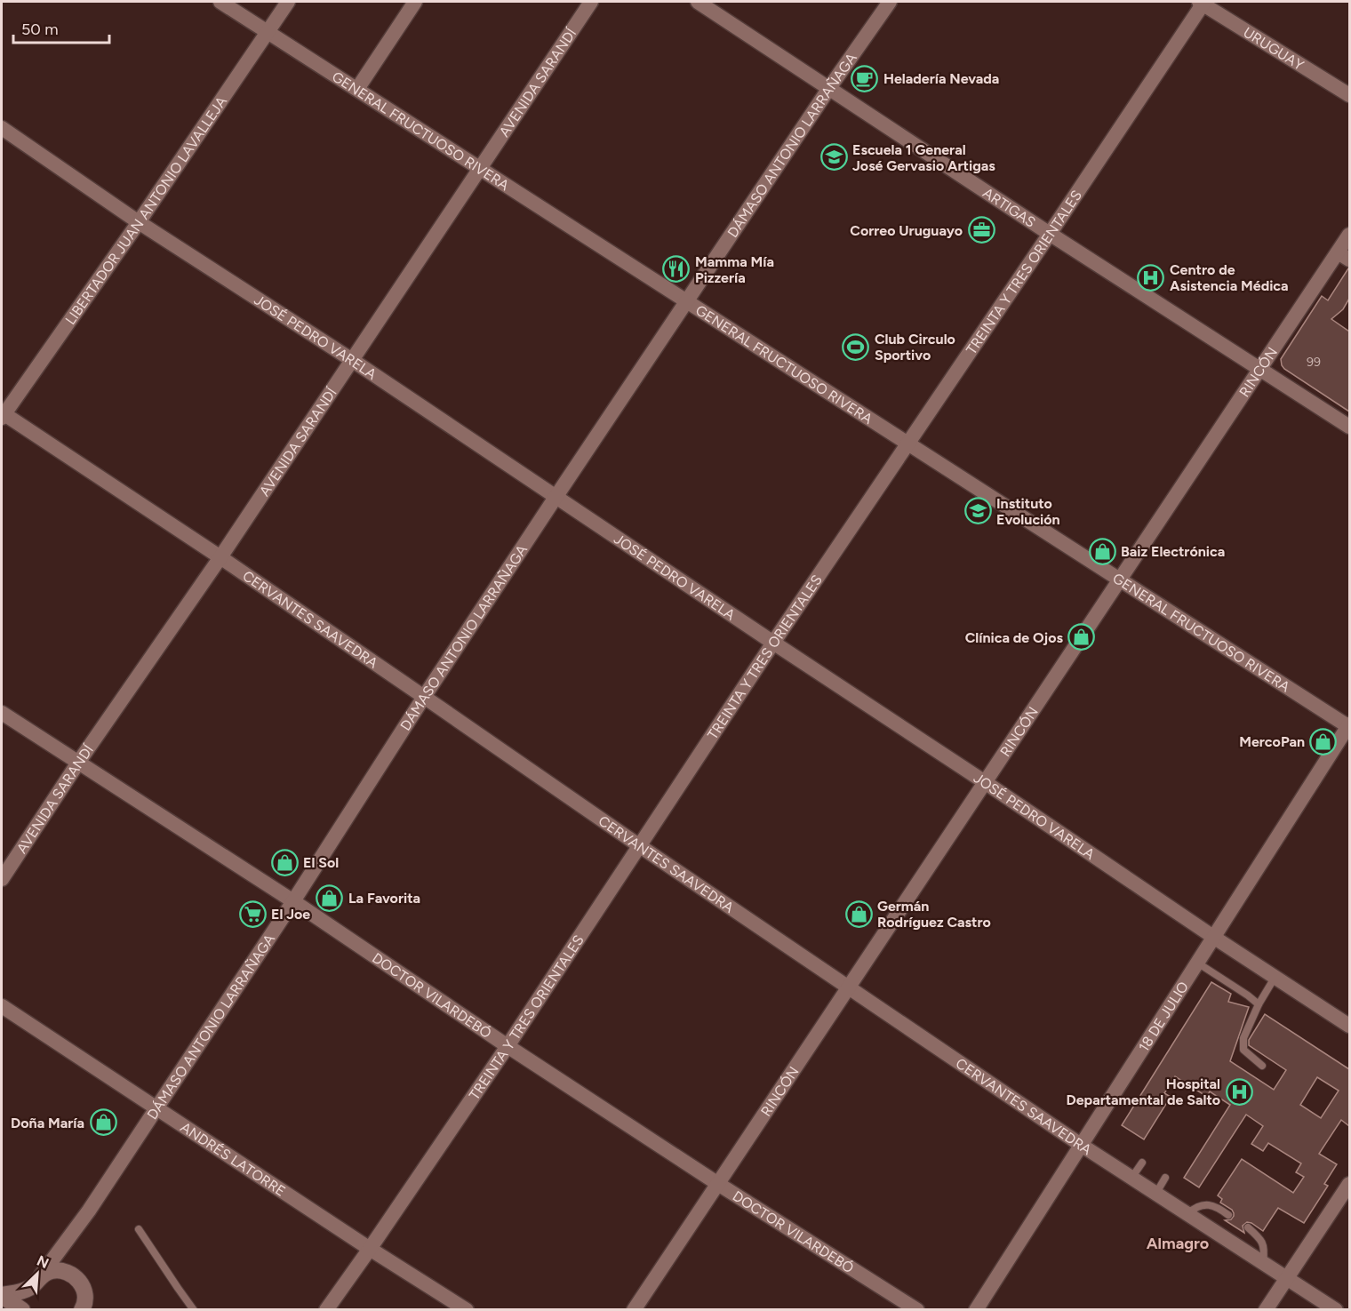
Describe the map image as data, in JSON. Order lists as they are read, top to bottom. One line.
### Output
{"streets":{"street":["URUGUAY","AVENIDA SARANDÍ","GENERAL FRUCTUOSO RIVERA","DÁMASO ANTONIO LARRAÑAGA","ARTIGAS","LIBERTADOR JUAN ANTONIO LAVALLEJA","TREINTA Y TRES ORIENTALES","JOSÉ PEDRO VARELA","RINCÓN","CERVANTES SAAVEDRA","DOCTOR VILARDEBÓ","18 DE JULIO","ANDRÉS LATORRE"]},"crossings":[["URUGUAY","TREINTA Y TRES ORIENTALES"],["AVENIDA SARANDÍ","GENERAL FRUCTUOSO RIVERA"],["AVENIDA SARANDÍ","JOSÉ PEDRO VARELA"],["AVENIDA SARANDÍ","CERVANTES SAAVEDRA"],["AVENIDA SARANDÍ","DOCTOR VILARDEBÓ"],["GENERAL FRUCTUOSO RIVERA","DÁMASO ANTONIO LARRAÑAGA"],["GENERAL FRUCTUOSO RIVERA","LIBERTADOR JUAN ANTONIO LAVALLEJA"],["GENERAL FRUCTUOSO RIVERA","TREINTA Y TRES ORIENTALES"],["GENERAL FRUCTUOSO RIVERA","RINCÓN"],["GENERAL FRUCTUOSO RIVERA","18 DE JULIO"],["DÁMASO ANTONIO LARRAÑAGA","ARTIGAS"],["DÁMASO ANTONIO LARRAÑAGA","JOSÉ PEDRO VARELA"],["DÁMASO ANTONIO LARRAÑAGA","CERVANTES SAAVEDRA"],["DÁMASO ANTONIO LARRAÑAGA","DOCTOR VILARDEBÓ"],["DÁMASO ANTONIO LARRAÑAGA","ANDRÉS LATORRE"],["ARTIGAS","TREINTA Y TRES ORIENTALES"],["ARTIGAS","RINCÓN"],["LIBERTADOR JUAN ANTONIO LAVALLEJA","JOSÉ PEDRO VARELA"],["LIBERTADOR JUAN ANTONIO LAVALLEJA","CERVANTES SAAVEDRA"],["TREINTA Y TRES ORIENTALES","JOSÉ PEDRO VARELA"],["TREINTA Y TRES ORIENTALES","CERVANTES SAAVEDRA"],["TREINTA Y TRES ORIENTALES","DOCTOR VILARDEBÓ"],["TREINTA Y TRES ORIENTALES","ANDRÉS LATORRE"],["JOSÉ PEDRO VARELA","RINCÓN"],["JOSÉ PEDRO VARELA","18 DE JULIO"],["RINCÓN","CERVANTES SAAVEDRA"],["RINCÓN","DOCTOR VILARDEBÓ"],["CERVANTES SAAVEDRA","18 DE JULIO"]],"districts":["Almagro"],"places":{"cafe":["Heladería Nevada"],"school or university":["Escuela 1 General José Gervasio Artigas","Instituto Evolución"],"office":["Correo Uruguayo"],"restaurant":["Mamma Mía Pizzería"],"hospital":["Centro de Asistencia Médica","Hospital Departamental de Salto"],"sports":["Club Circulo Sportivo"],"shop":["Baiz Electrónica","Clínica de Ojos","MercoPan","El Sol","La Favorita","Germán Rodríguez Castro","Doña María"],"supermarket":["El Joe"]},"house_numbers":["99"],"scale_bar":"50 m","north":"top right"}
